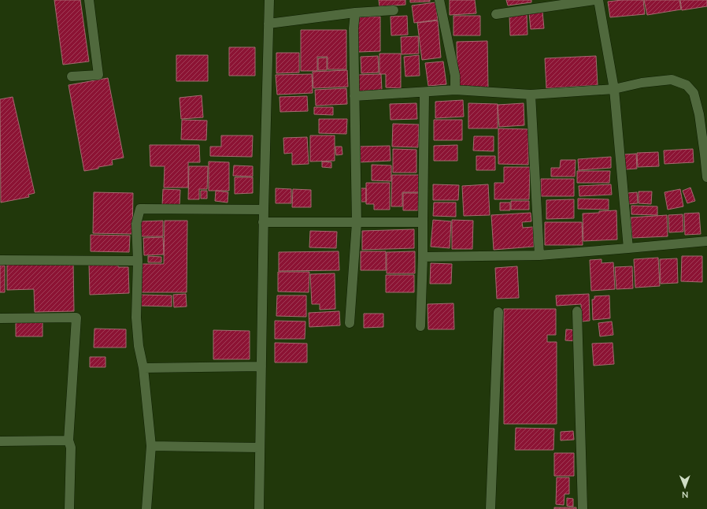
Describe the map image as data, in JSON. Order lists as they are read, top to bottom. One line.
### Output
{"north":"bottom"}
